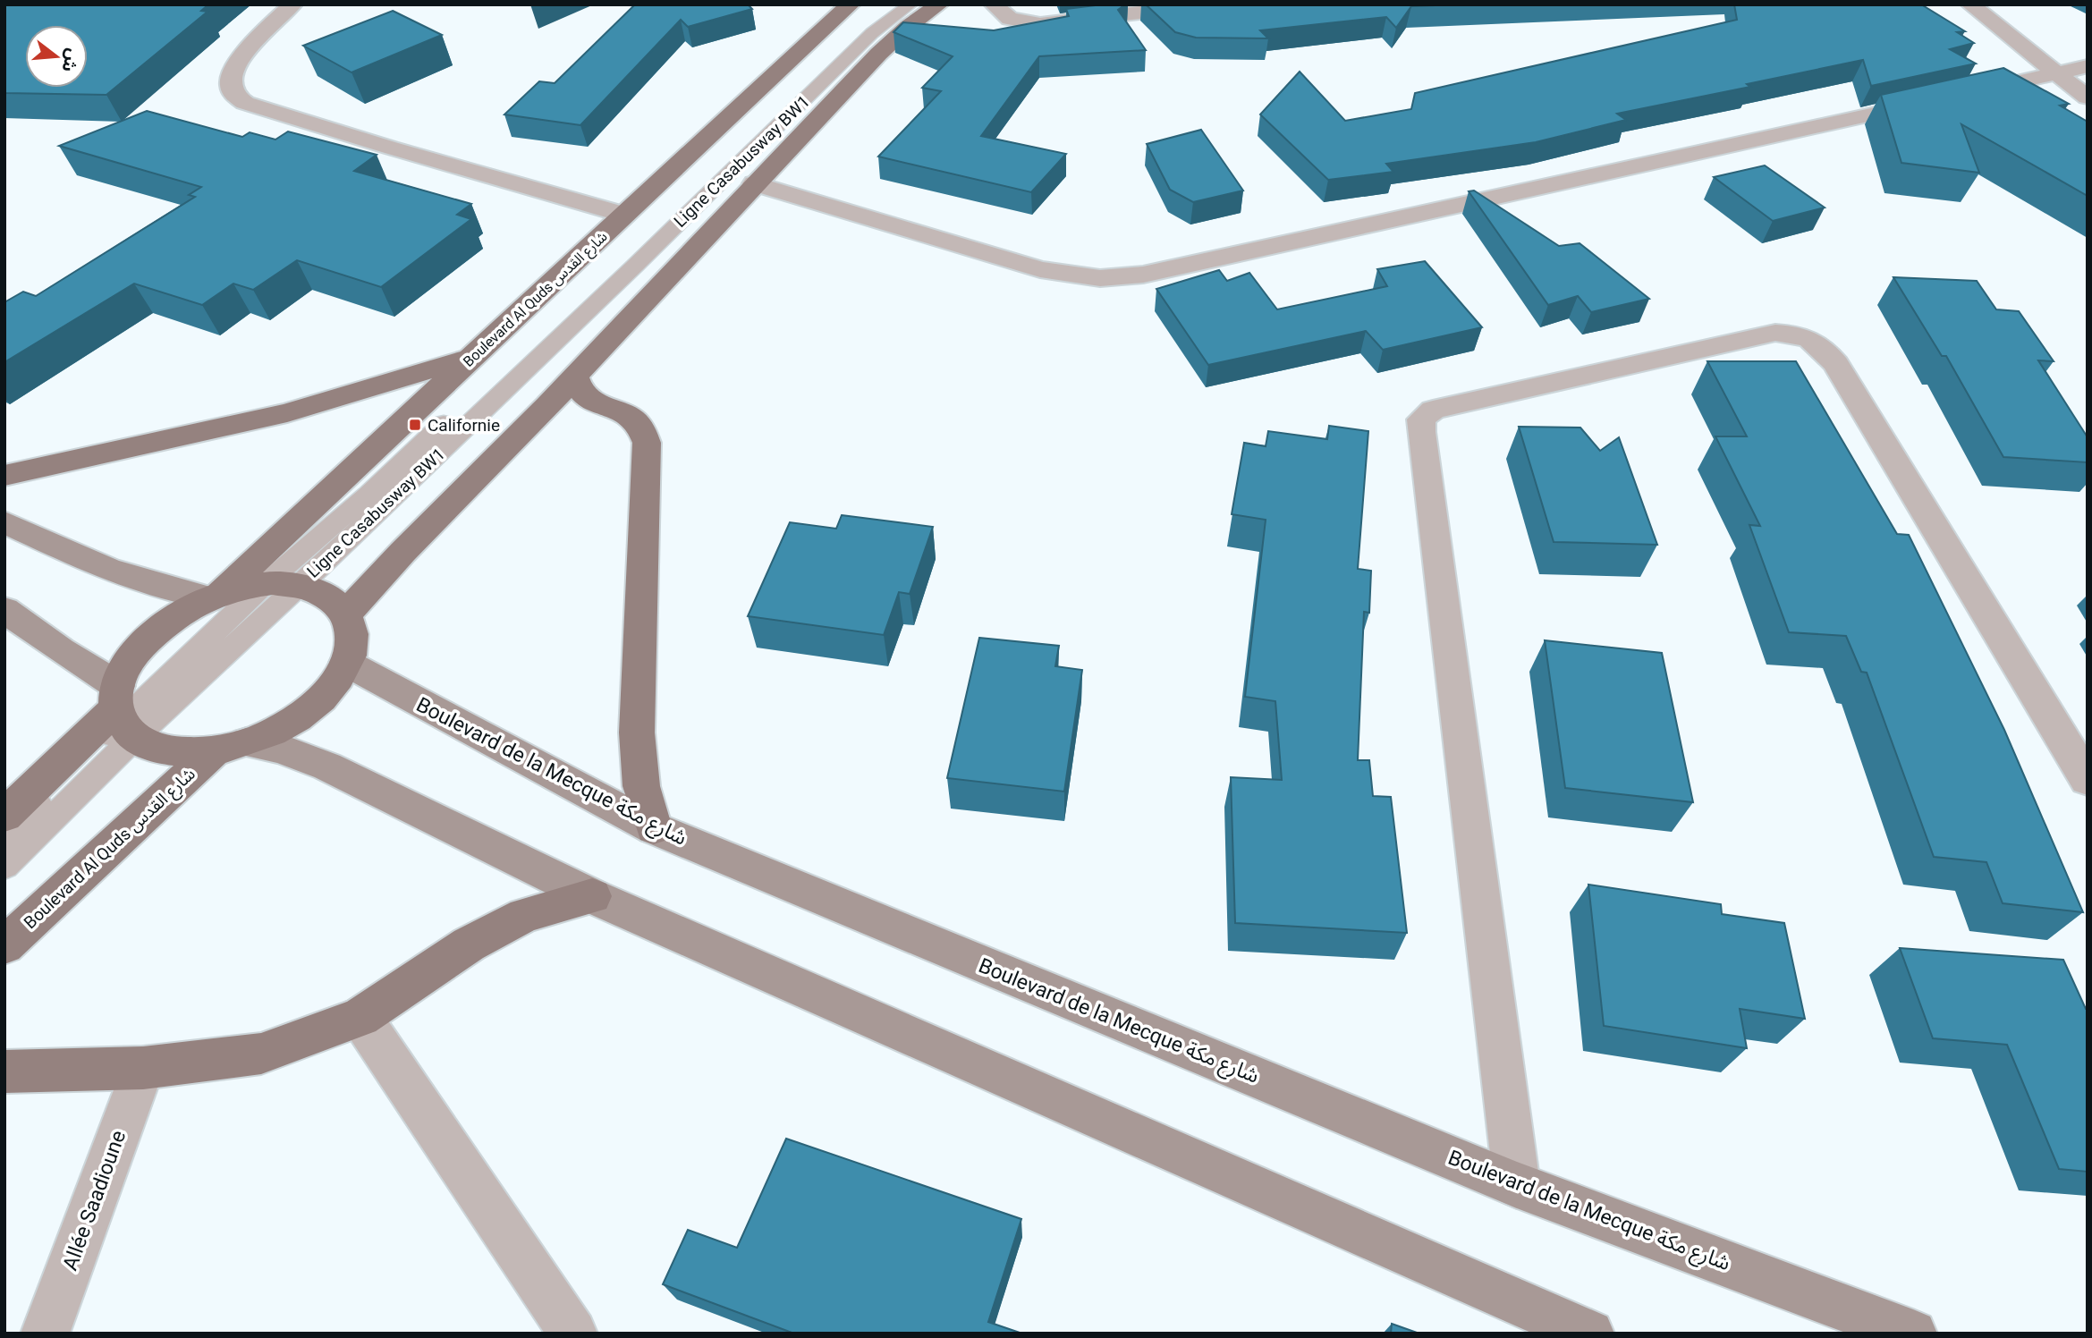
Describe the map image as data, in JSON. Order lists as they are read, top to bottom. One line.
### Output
{"streets":{"main road":["Boulevard Al Quds شارع القدس","Boulevard de la Mecque شارع مكة"],"street":["Allée Saadioune"],"lane":["Ligne Casabusway BW1"]},"places":{"transit":["Californie"]},"north":"right"}
